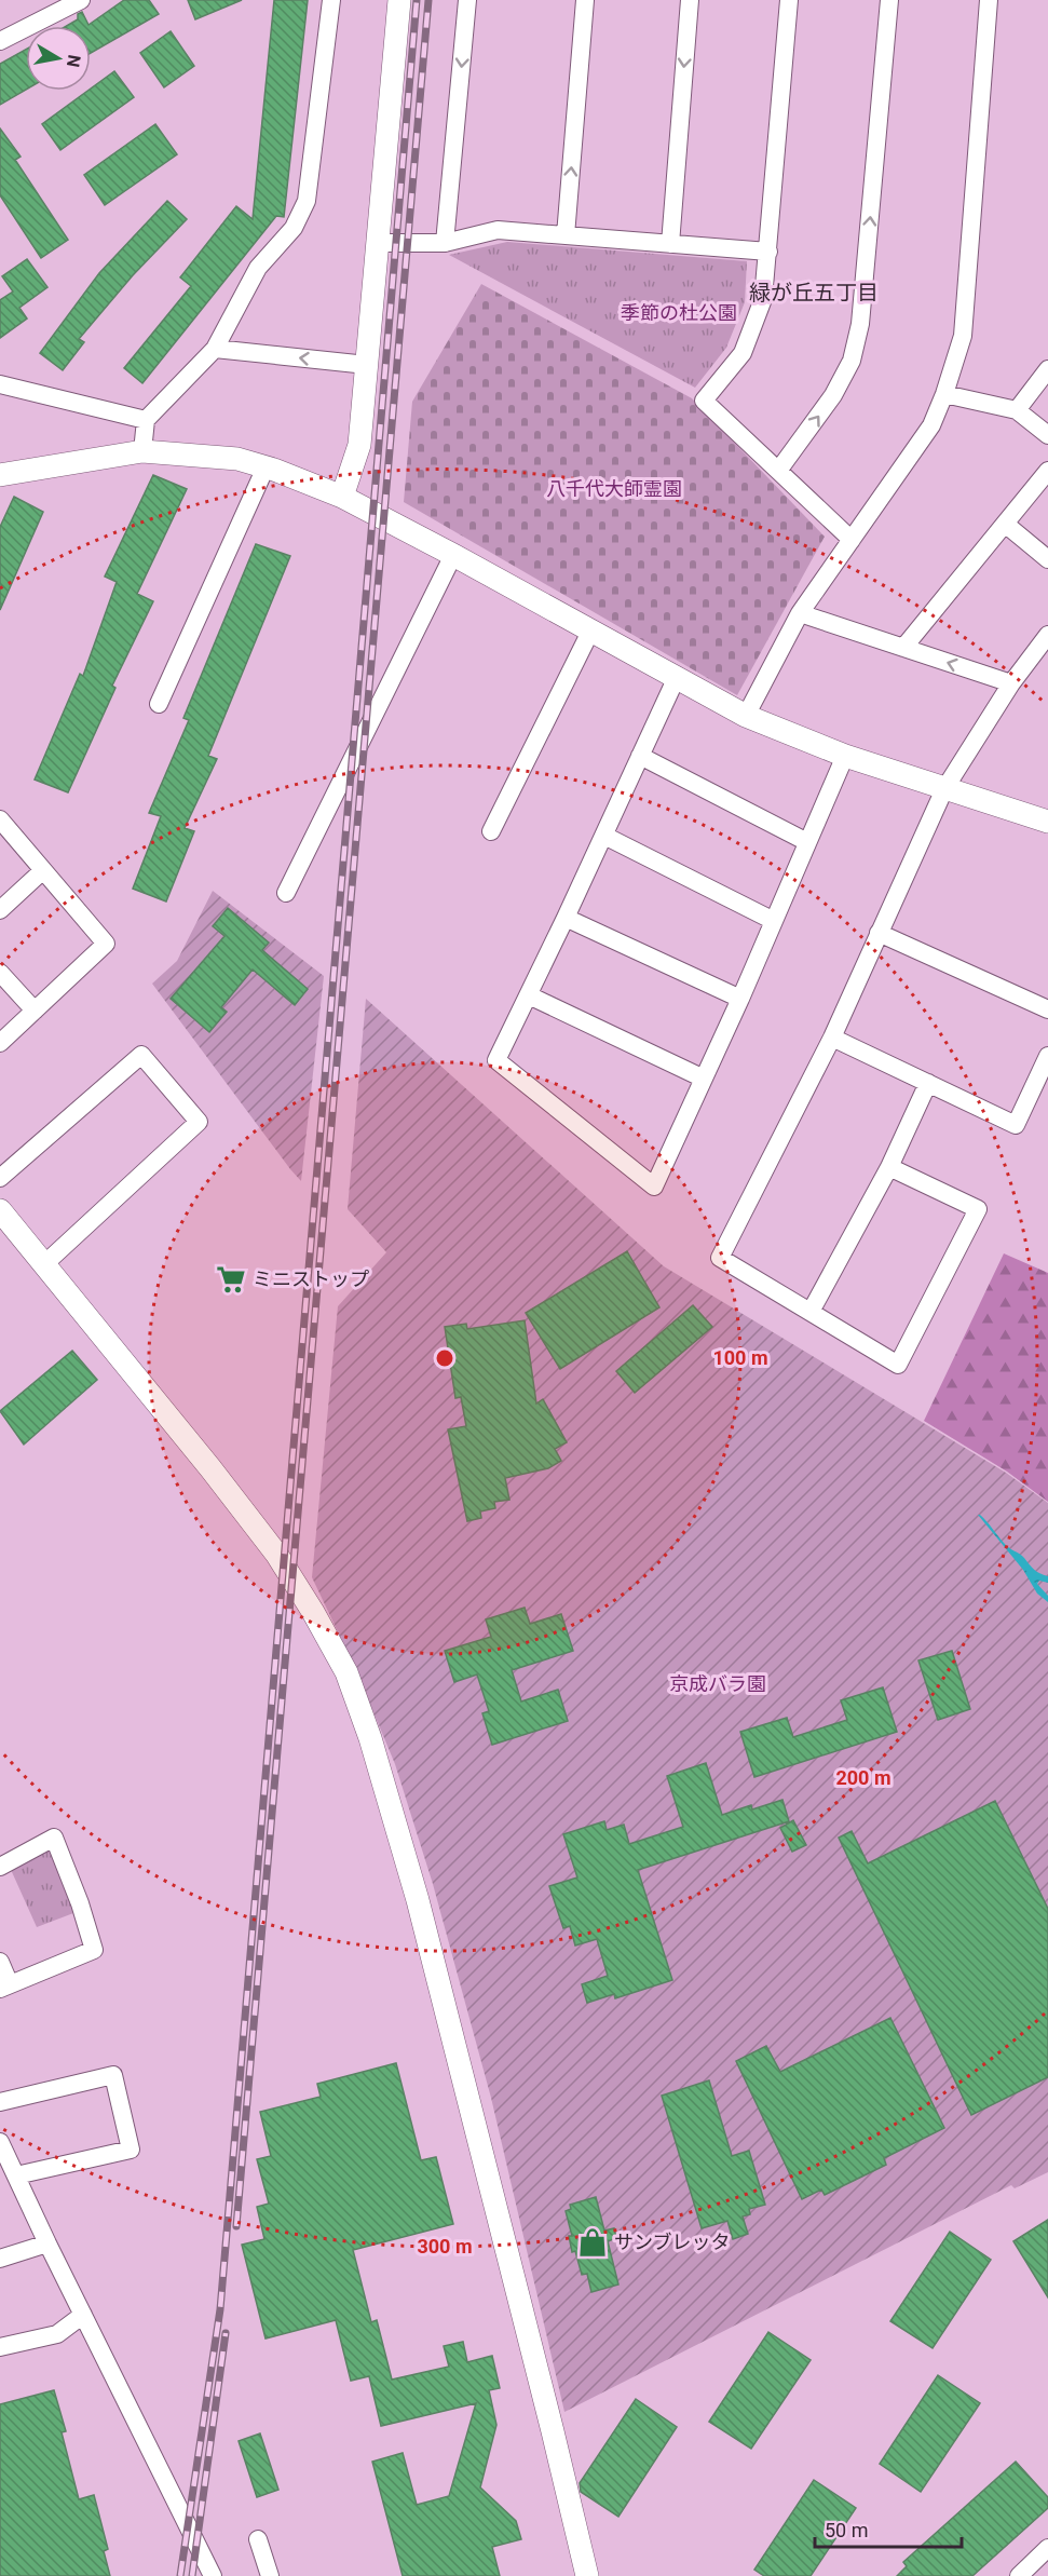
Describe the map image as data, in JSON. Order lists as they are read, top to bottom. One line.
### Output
{"districts":["緑が丘五丁目"],"parks":["季節の杜公園","八千代大師霊園","京成バラ園"],"places":{"supermarket":["ミニストップ"],"shop":["サンブレッタ"]},"scale_bar":"50 m","north":"right","rings":["100 m","200 m","300 m"]}
